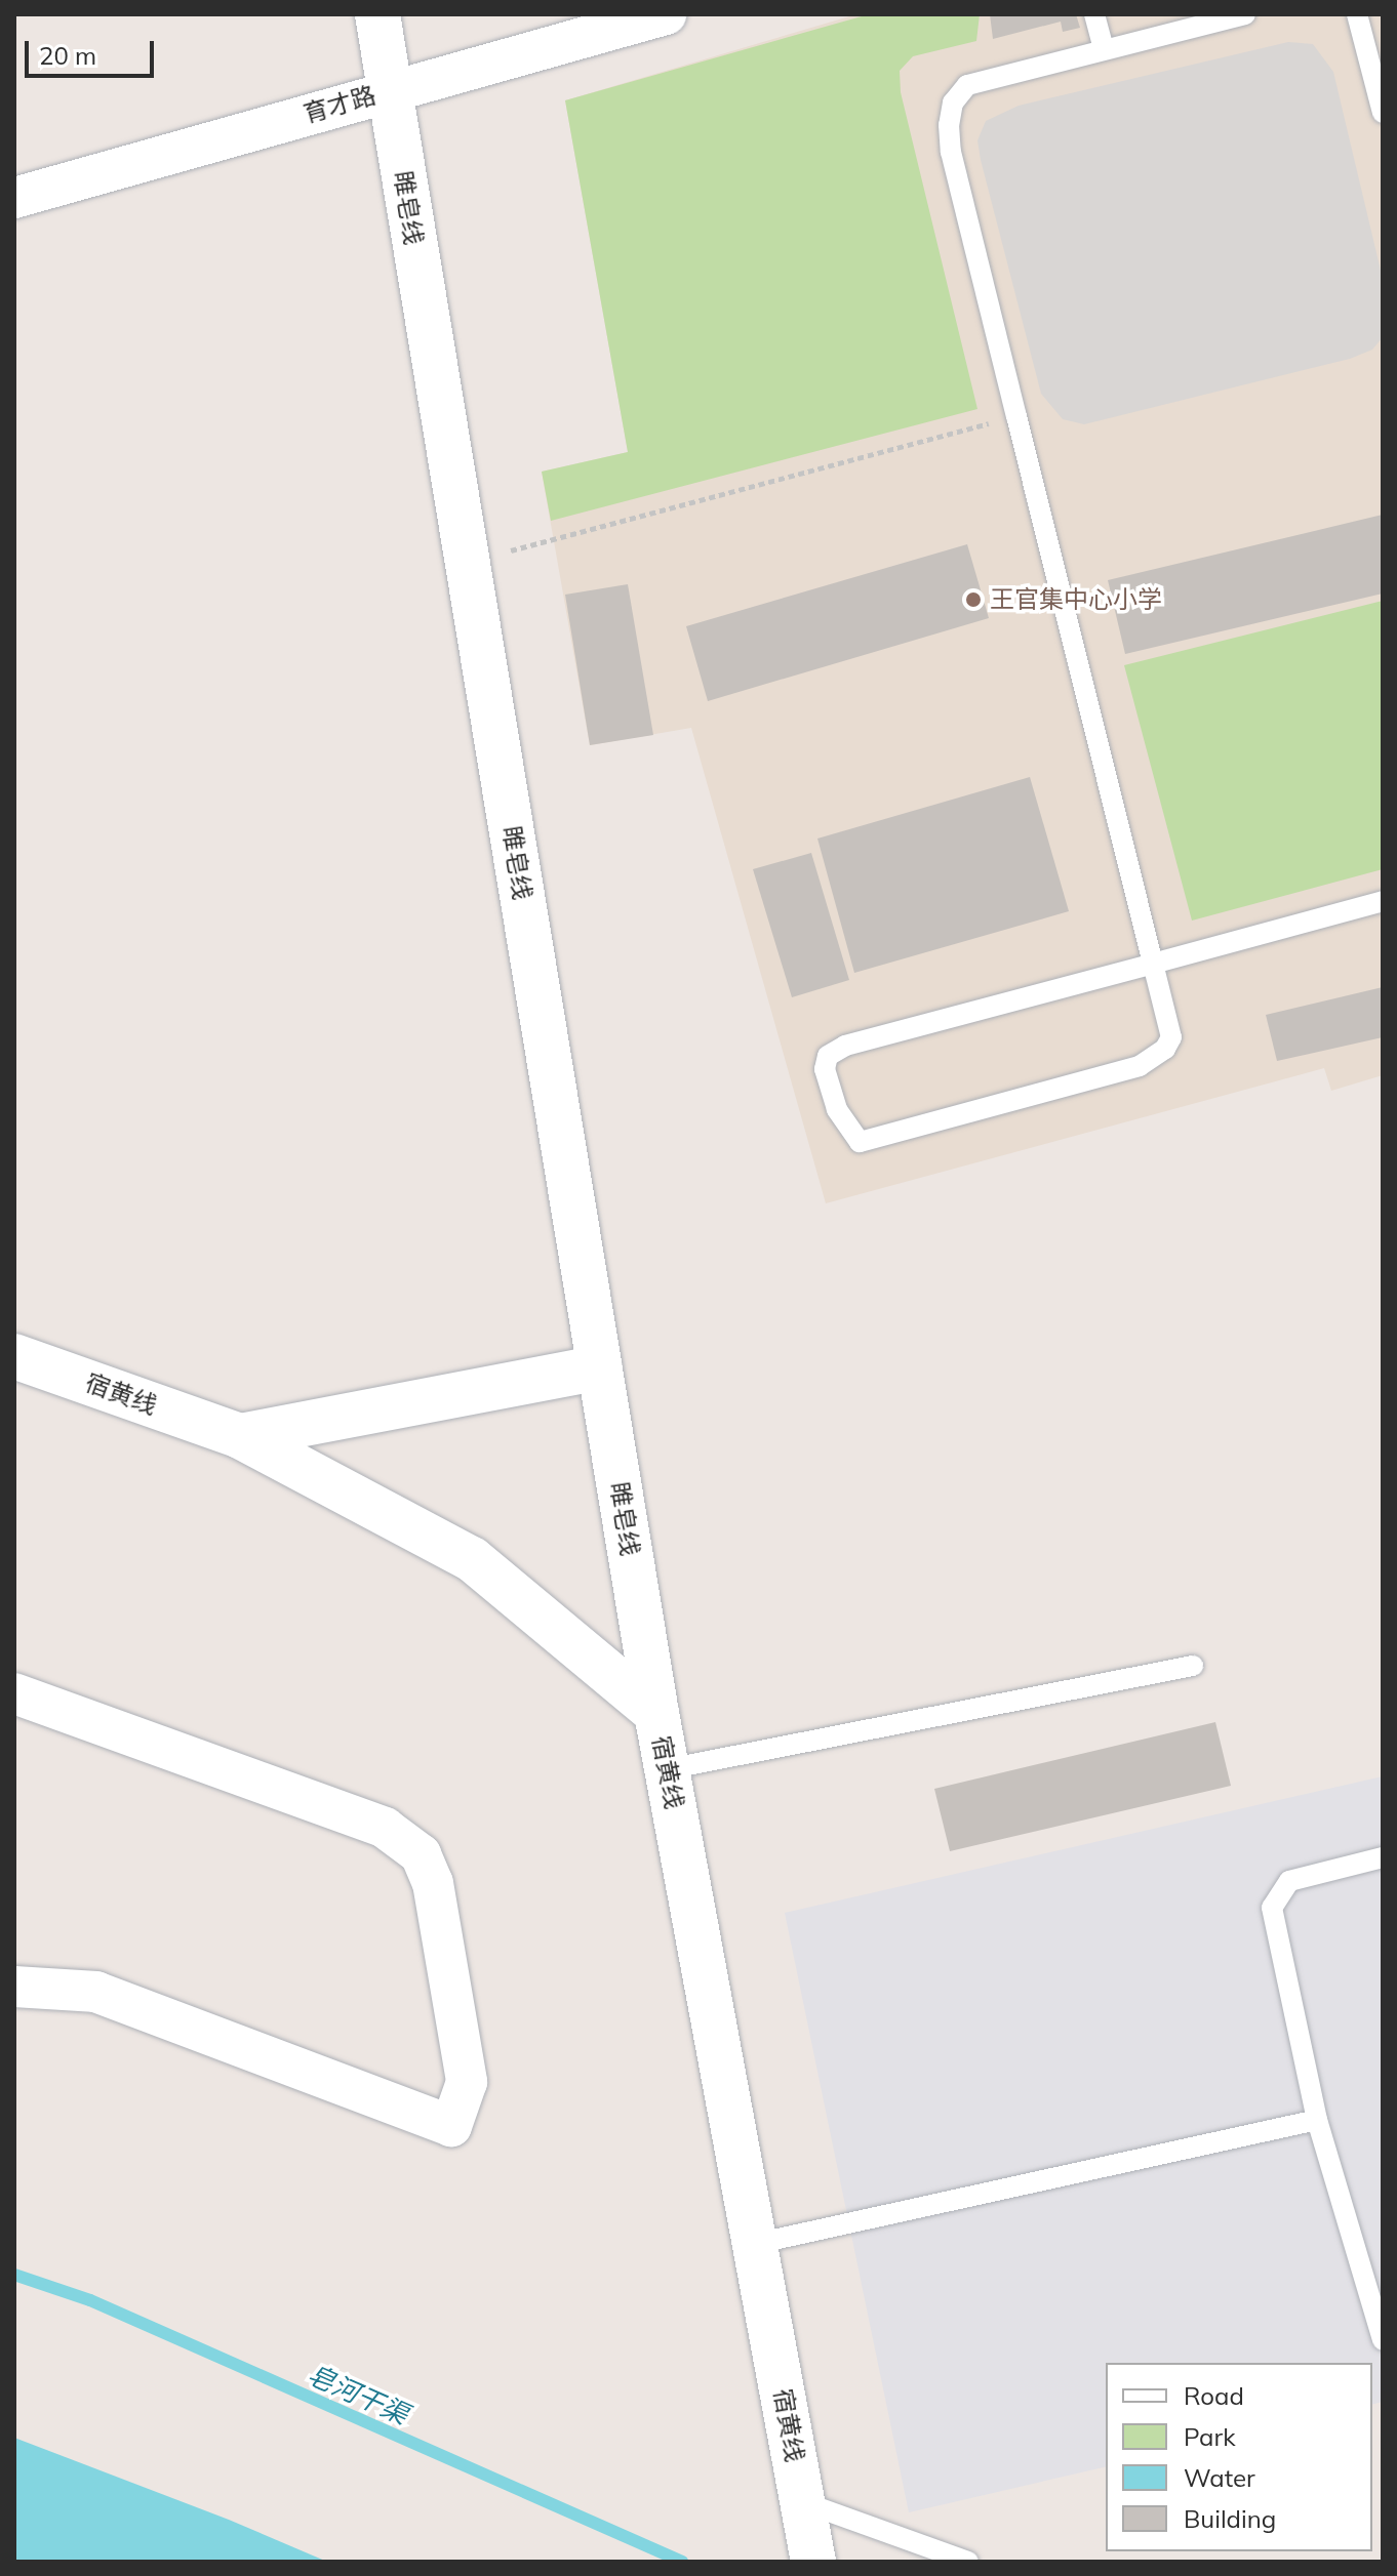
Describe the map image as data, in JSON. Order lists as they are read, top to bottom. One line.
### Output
{"streets":{"main road":["睢皂线","宿黄线"],"street":["育才路"]},"crossings":[["育才路","睢皂线"],["睢皂线","宿黄线"]],"water":["皂河干渠"],"places":["王官集中心小学"],"legend":["Road","Park","Water","Building"],"scale_bar":"20 m"}
